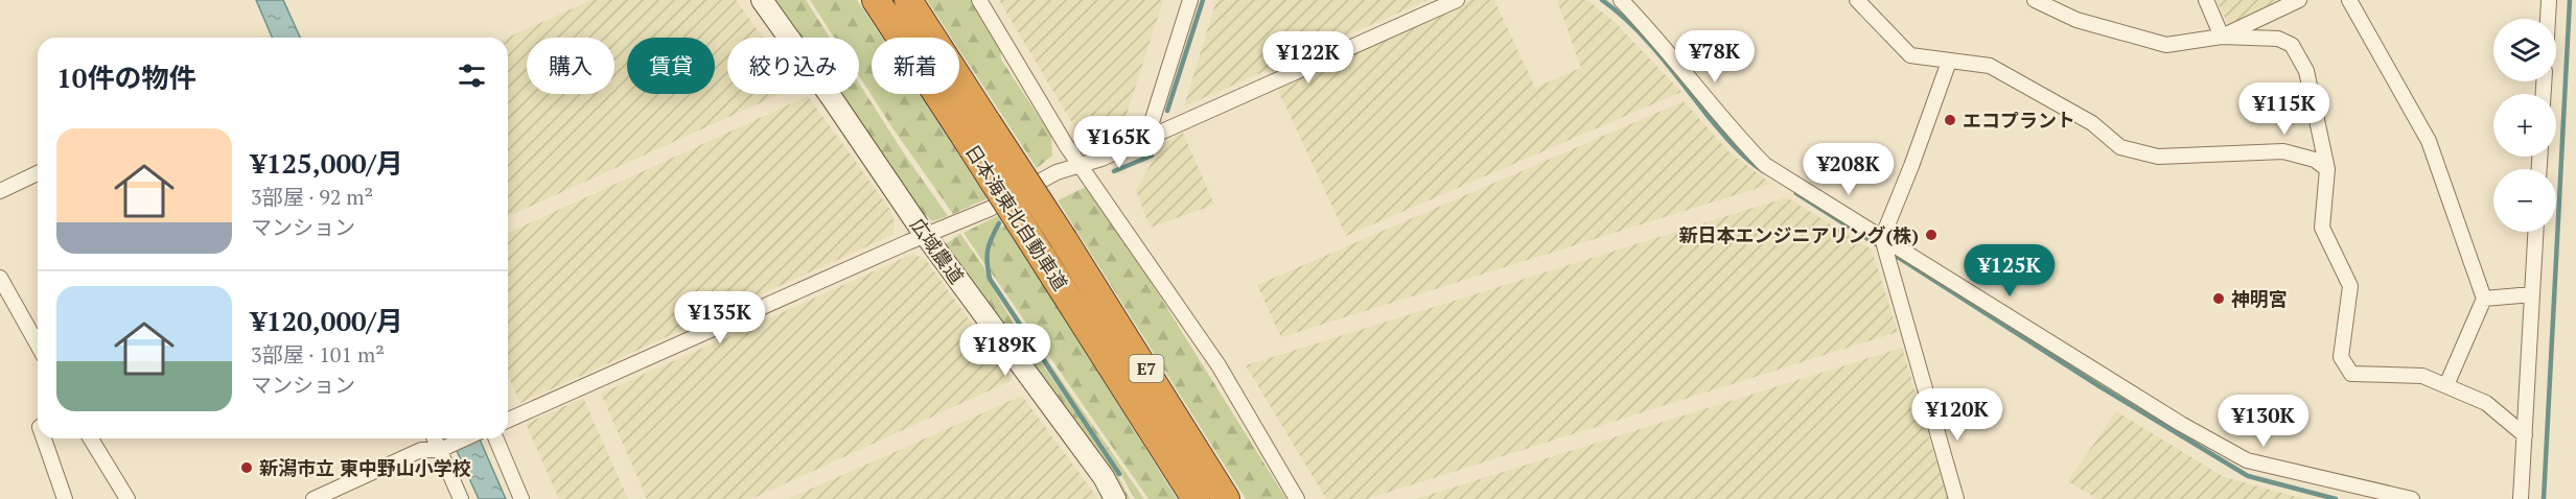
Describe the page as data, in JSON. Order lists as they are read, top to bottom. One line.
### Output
{"streets":{"highway":["日本海東北自動車道","E7"],"street":["広域農道"]},"places":["エコプラント","新日本エンジニアリング(株)","神明宮","新潟市立 東中野山小学校"],"page":{"map_buttons":["+","−"],"price":["¥78K","¥122K","¥115K","¥165K","¥208K","¥125K","¥135K","¥189K","¥120K","¥130K"],"chip":["購入","賃貸","絞り込み","新着"],"heading":"10件の物件","list":[{"name":"¥125,000/月","note":"3部屋 · 92 m² · マンション"},{"name":"¥120,000/月","note":"3部屋 · 101 m² · マンション"}]}}
